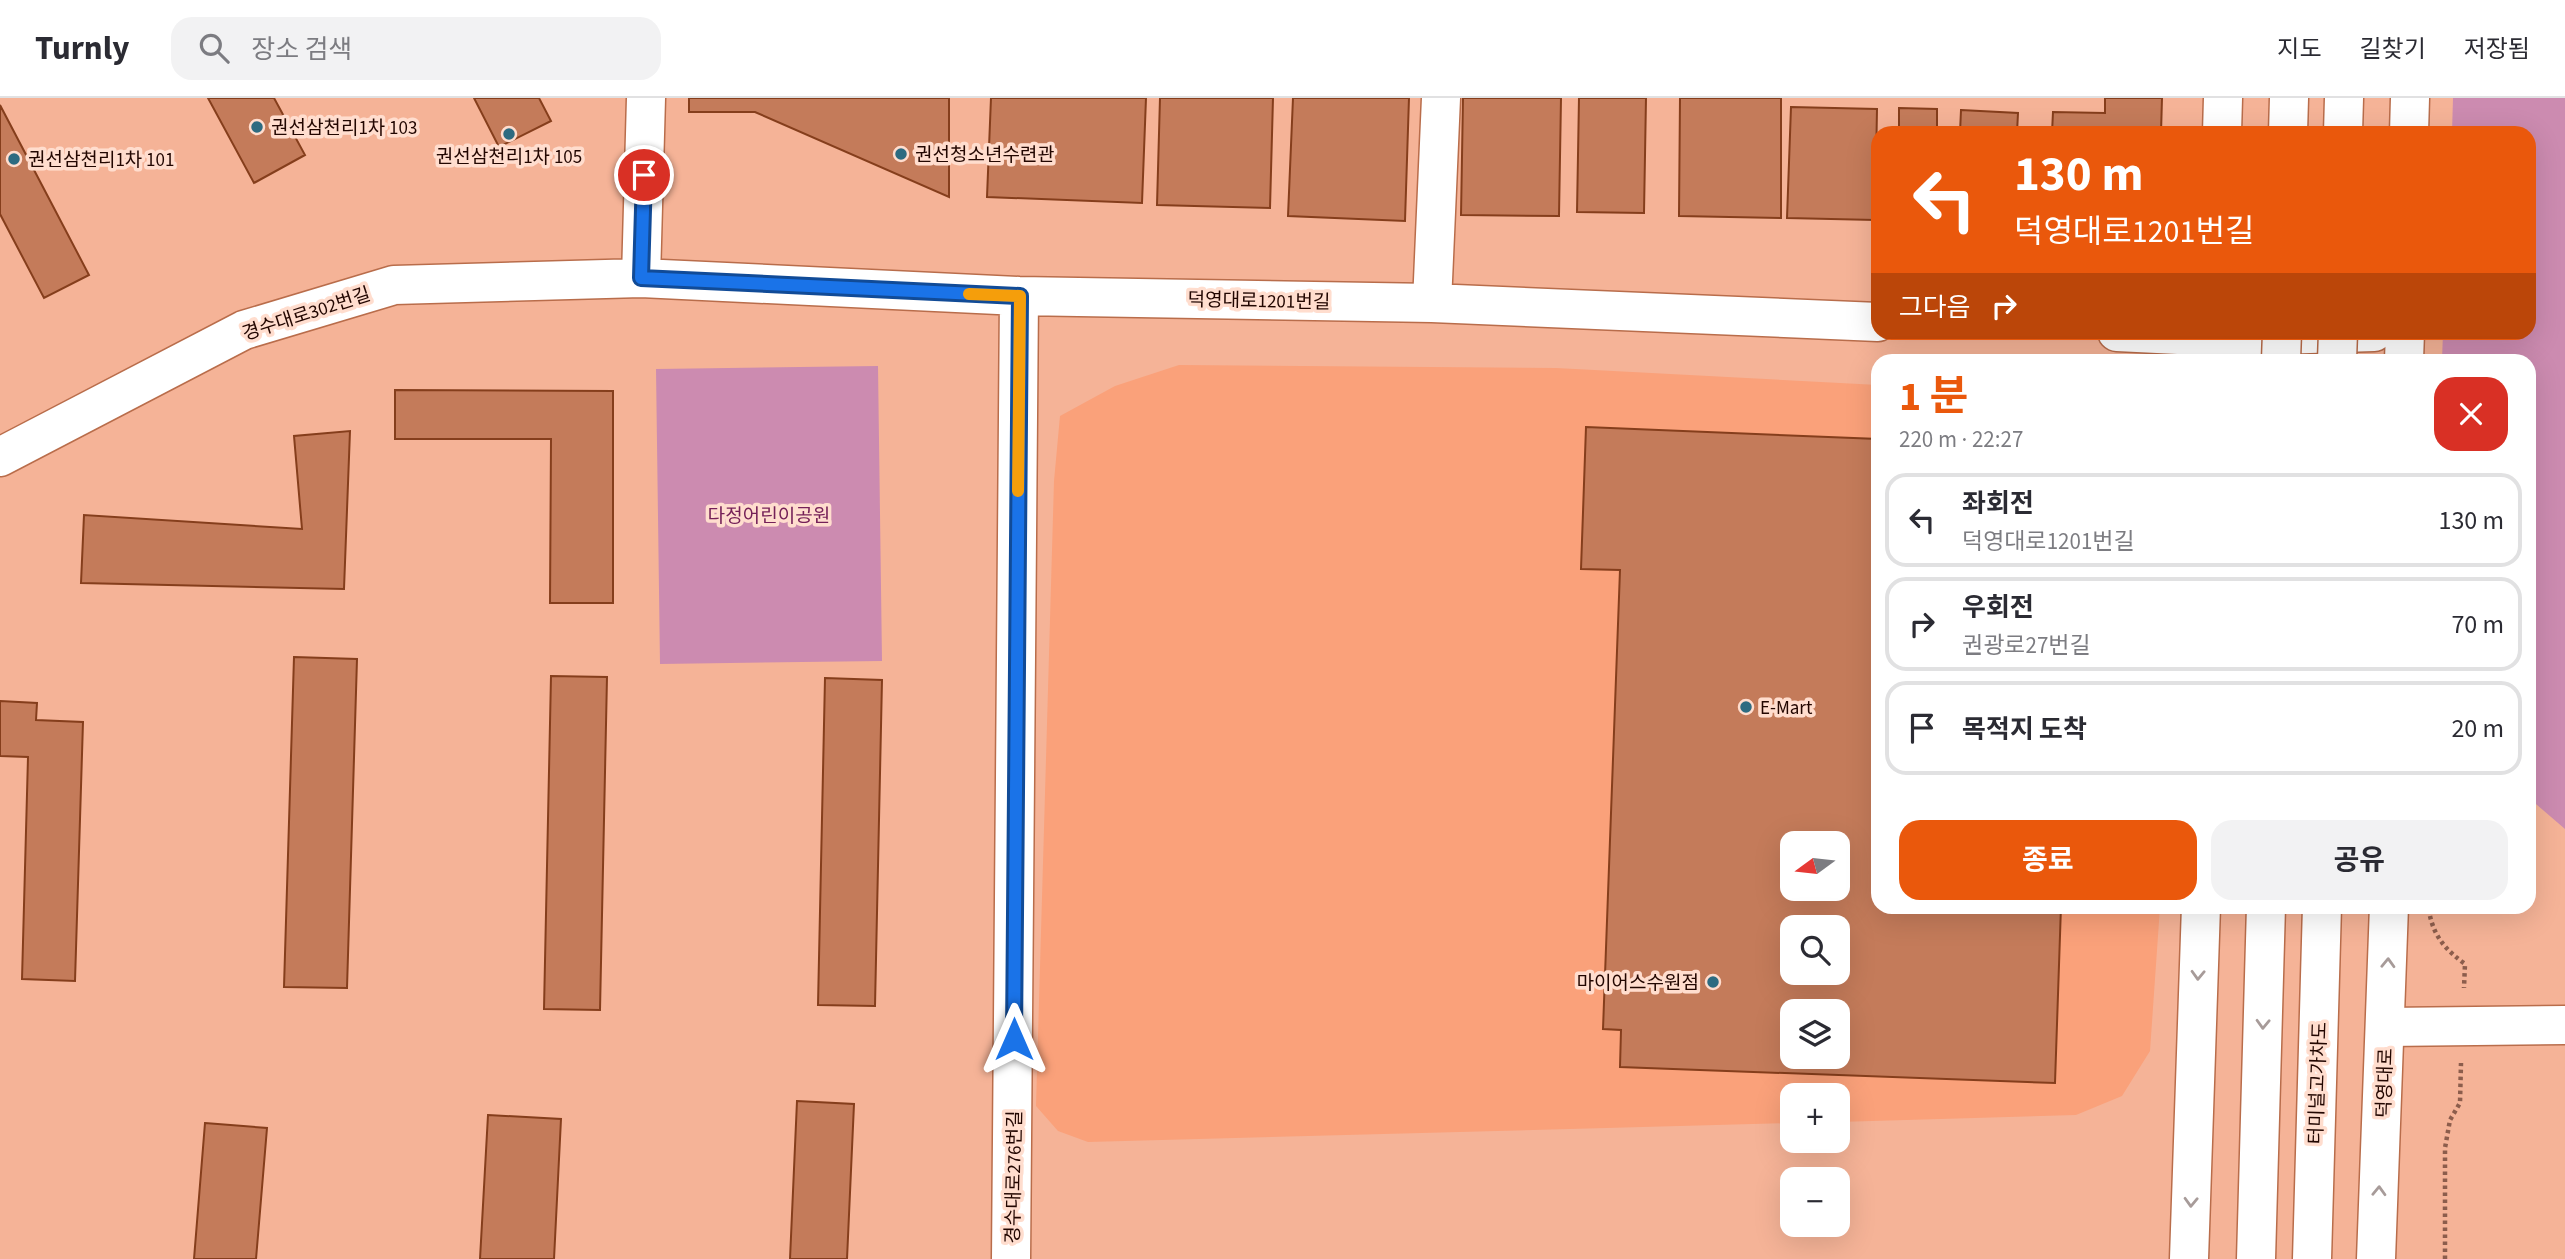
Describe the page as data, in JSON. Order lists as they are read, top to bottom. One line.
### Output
{"streets":{"street":["덕영대로1201번길","경수대로302번길","터미널고가차도","덕영대로","경수대로276번길"]},"crossings":[["덕영대로1201번길","경수대로302번길"],["덕영대로1201번길","경수대로276번길"]],"parks":["다정어린이공원"],"places":["권선삼천리1차 103","권선삼천리1차 105","권선청소년수련관","권선삼천리1차 101","E-Mart","마이어스수원점"],"north":"left","page":{"header":"Turnly","search":"장소 검색","nav":["지도","길찾기","저장됨"],"turn":["130 m","덕영대로1201번길"],"then":"그다음","heading":["1 분","220 m · 22:27"],"list":[{"name":"좌회전","note":"덕영대로1201번길","value":"130 m"},{"name":"우회전","note":"권광로27번길","value":"70 m"},{"name":"목적지 도착","value":"20 m"}],"buttons":["종료","공유"],"map_buttons":["+","−"]}}
